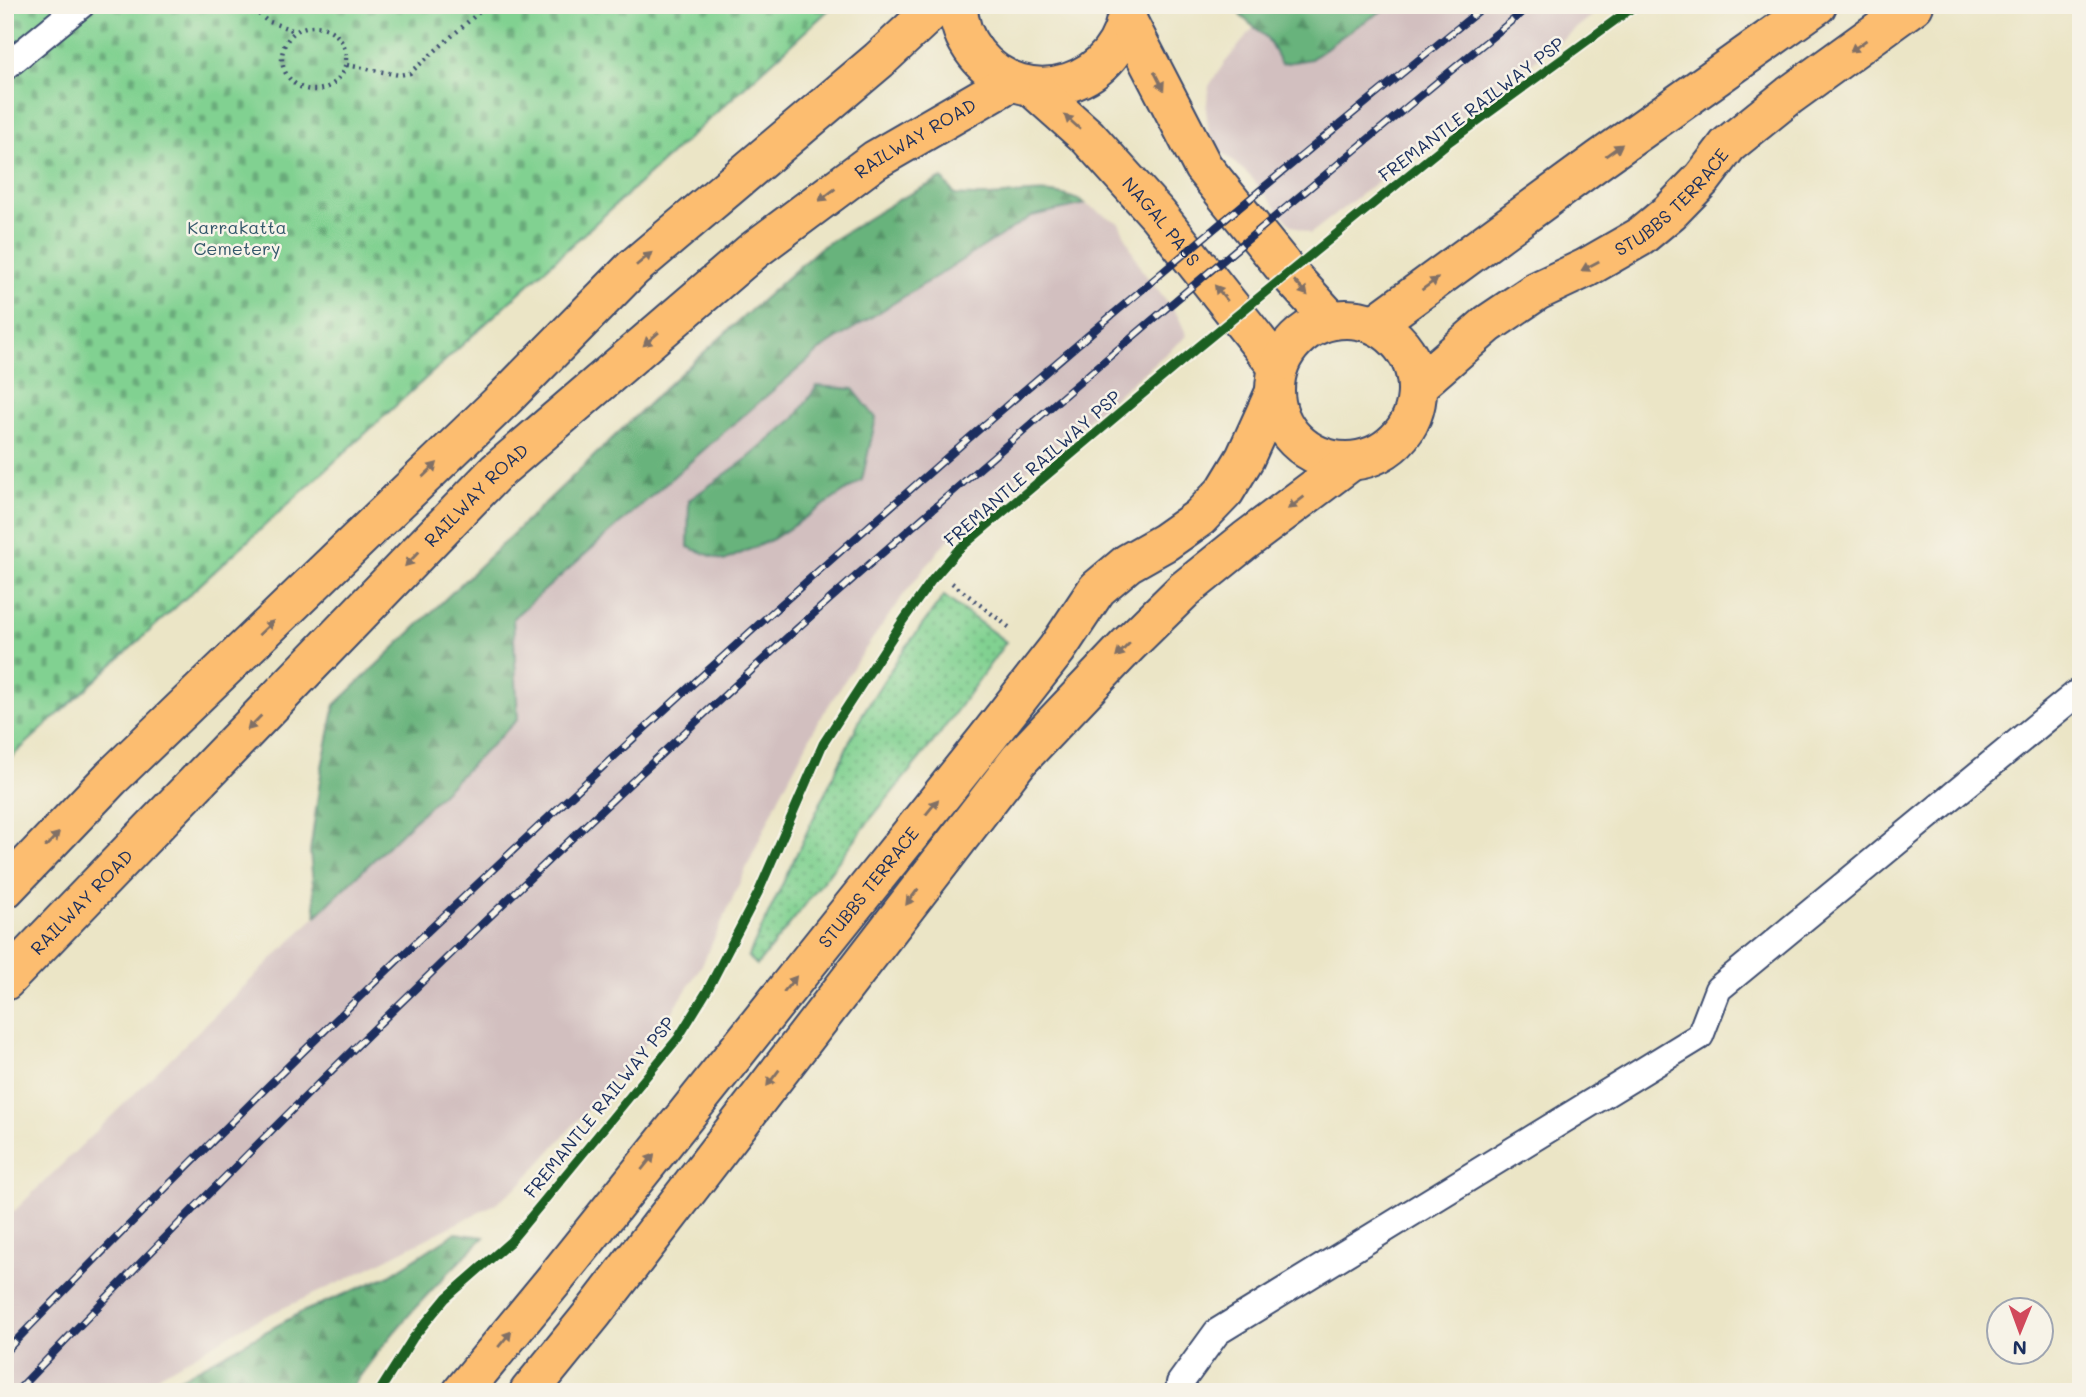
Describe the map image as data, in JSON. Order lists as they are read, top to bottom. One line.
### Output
{"streets":{"main road":["RAILWAY ROAD","STUBBS TERRACE","NAGAL PASS"],"cycle path":["FREMANTLE RAILWAY PSP"]},"crossings":[["RAILWAY ROAD","NAGAL PASS"],["STUBBS TERRACE","NAGAL PASS"]],"parks":["Karrakatta Cemetery"],"north":"bottom"}
